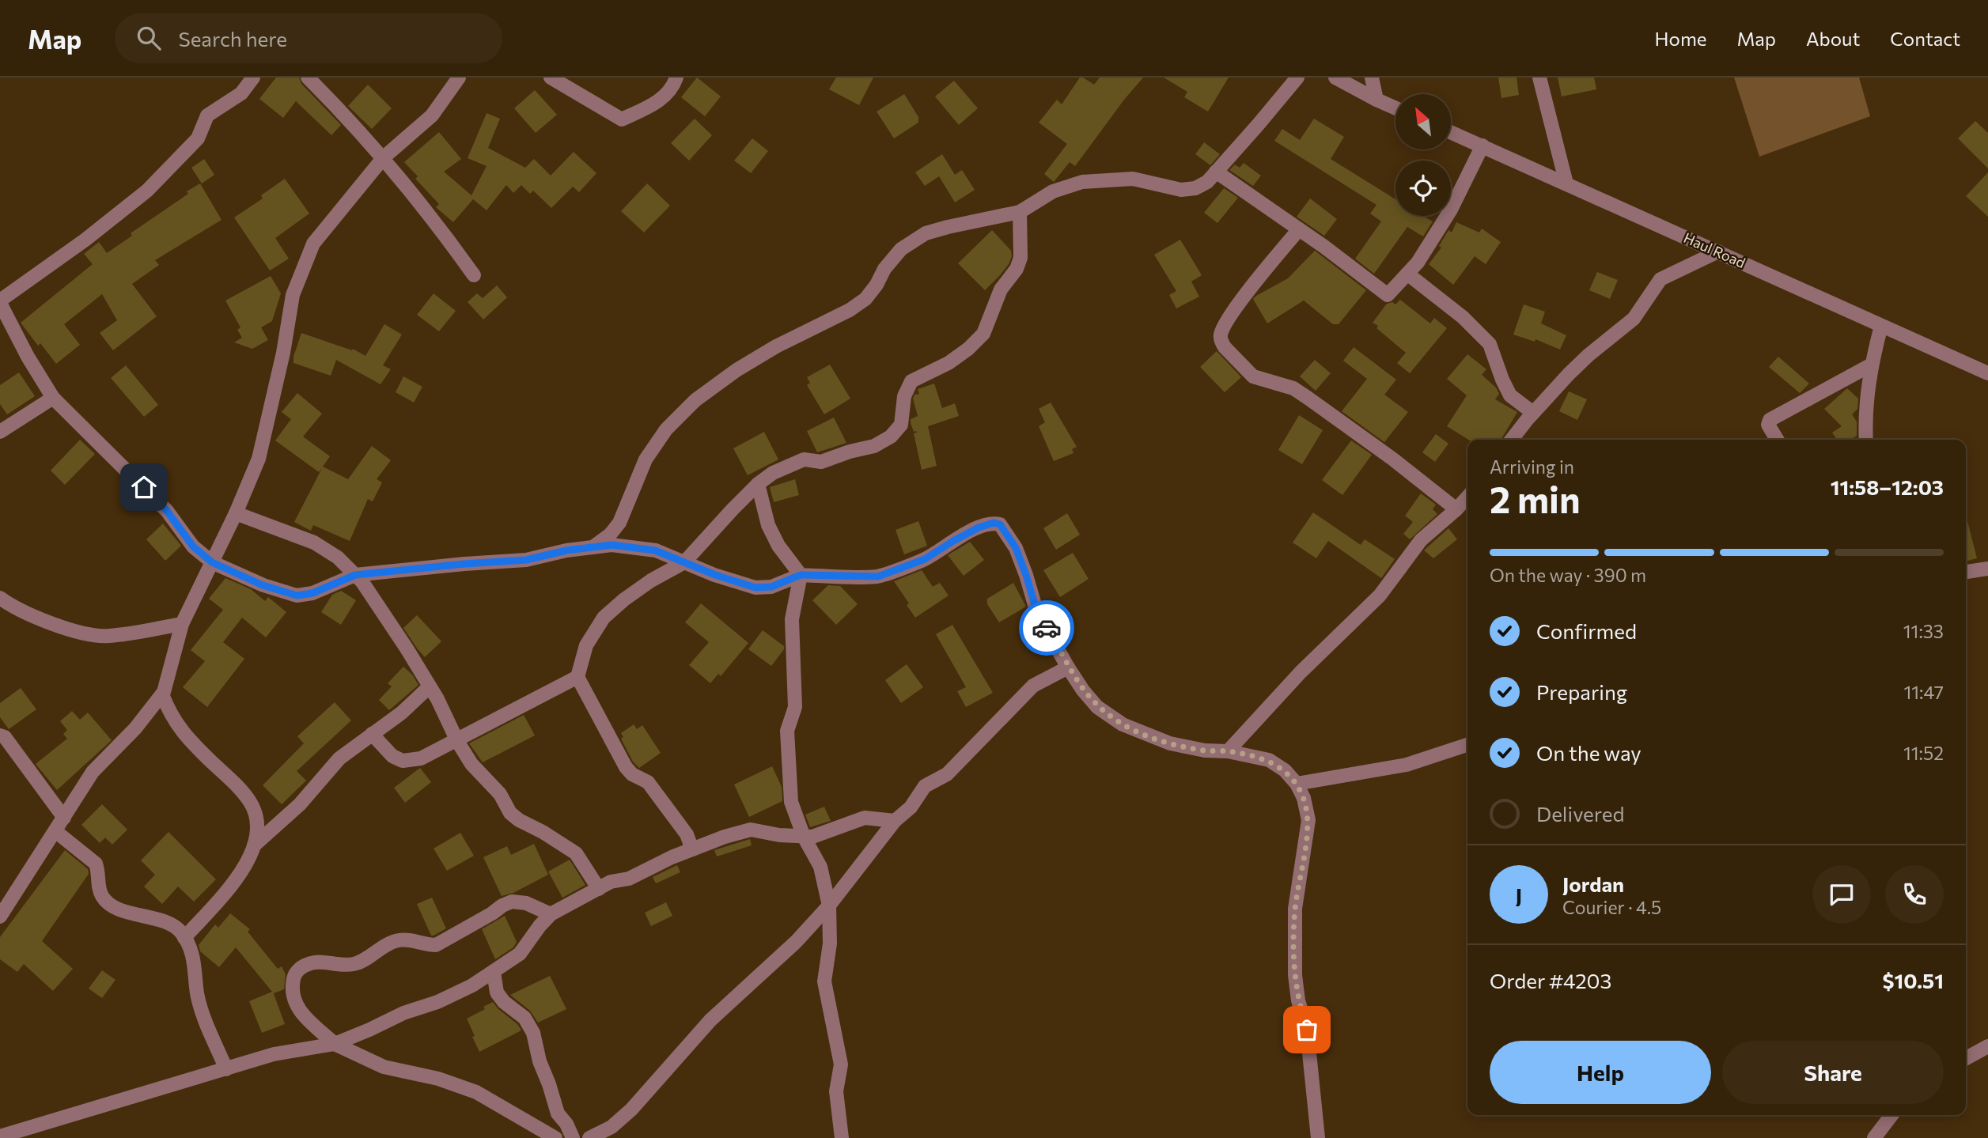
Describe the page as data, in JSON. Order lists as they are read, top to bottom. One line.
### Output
{"streets":{"street":["Haul Road"]},"north":"top left","page":{"header":"Map","search":"Search here","nav":["Home","Map","About","Contact"],"heading":["2 min","Arriving in","11:58–12:03"],"panel":["Jordan","Courier · 4.5","Order #4203","$10.51"],"bar":"On the way · 390 m","list":[["Confirmed","11:33"],["Preparing","11:47"],["On the way","11:52"],"Delivered"],"round":"J","buttons":["Help","Share"]}}
